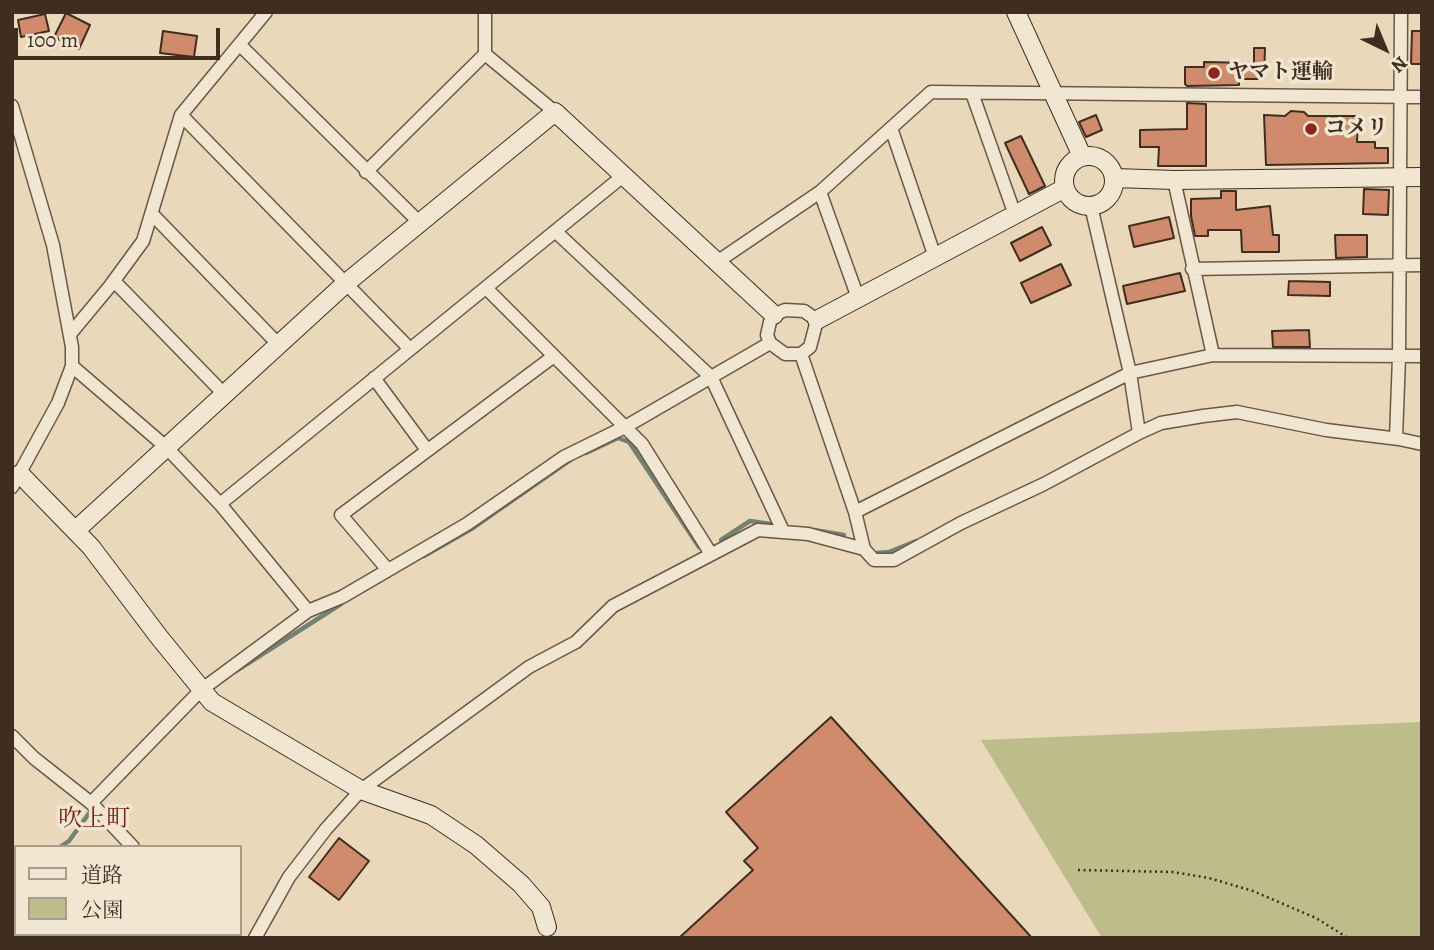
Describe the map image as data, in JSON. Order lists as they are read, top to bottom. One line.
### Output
{"districts":["吹上町"],"places":["ヤマト運輸","コメリ"],"legend":["道路","公園"],"scale_bar":"100 m","north":"bottom right"}
